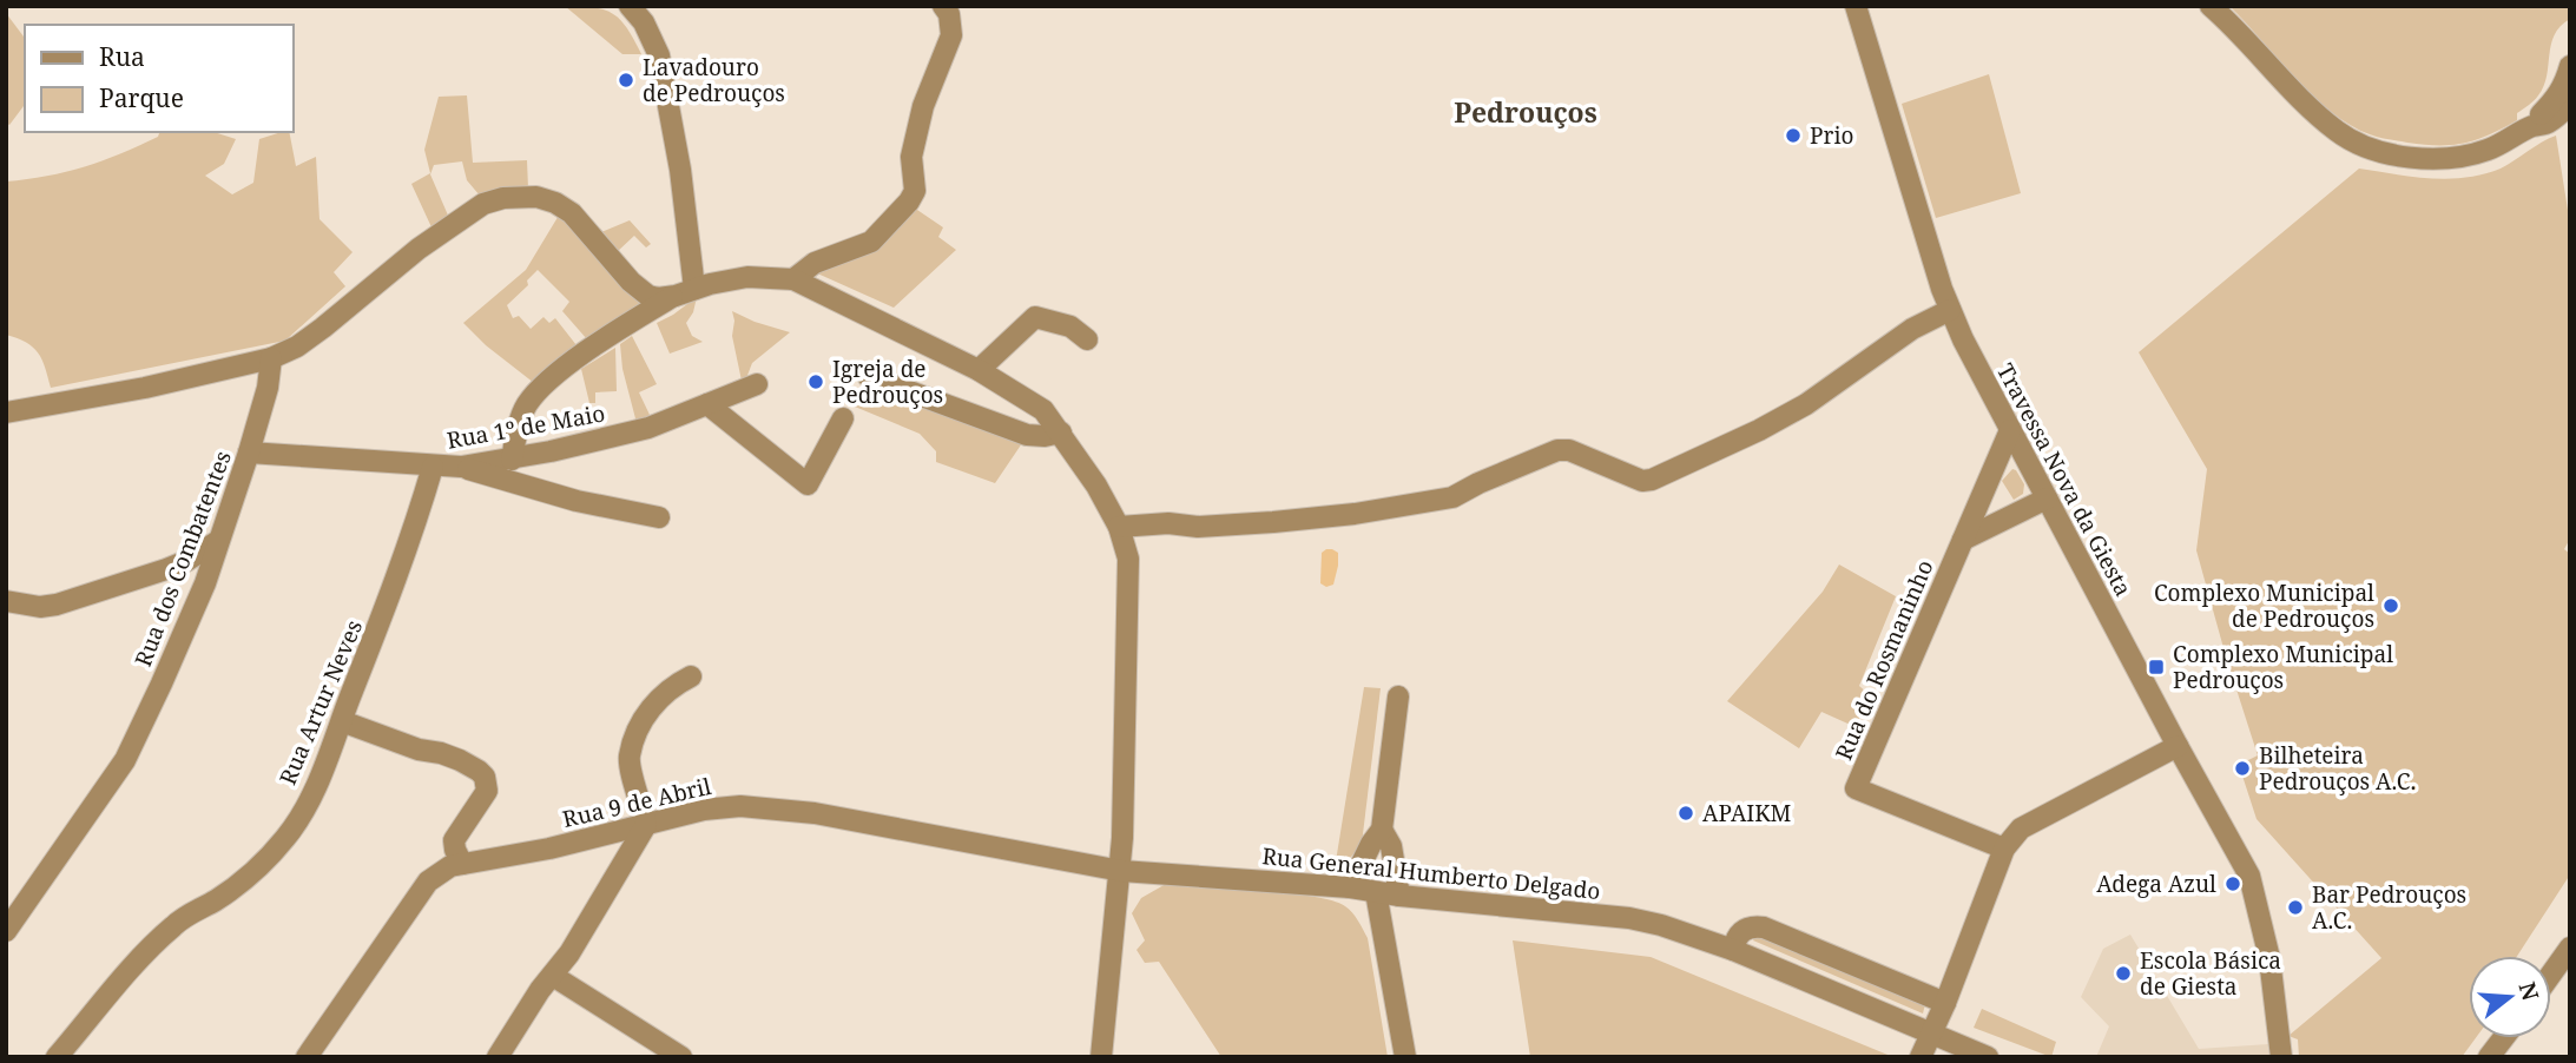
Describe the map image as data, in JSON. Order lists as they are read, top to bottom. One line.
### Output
{"streets":{"street":["Rua 1º de Maio","Travessa Nova da Giesta","Rua dos Combatentes","Rua do Rosmaninho","Rua Artur Neves","Rua 9 de Abril","Rua General Humberto Delgado"]},"crossings":[["Rua 1º de Maio","Rua dos Combatentes"],["Rua 1º de Maio","Rua Artur Neves"],["Travessa Nova da Giesta","Rua do Rosmaninho"],["Rua 9 de Abril","Rua General Humberto Delgado"]],"districts":["Pedrouços"],"places":{"other":["Lavadouro de Pedrouços","Prio","Igreja de Pedrouços","Complexo Municipal de Pedrouços","Bilheteira Pedrouços A.C.","APAIKM","Adega Azul","Bar Pedrouços A.C.","Escola Básica de Giesta"],"transit":["Complexo Municipal Pedrouços"]},"legend":["Rua","Parque"],"north":"right"}
